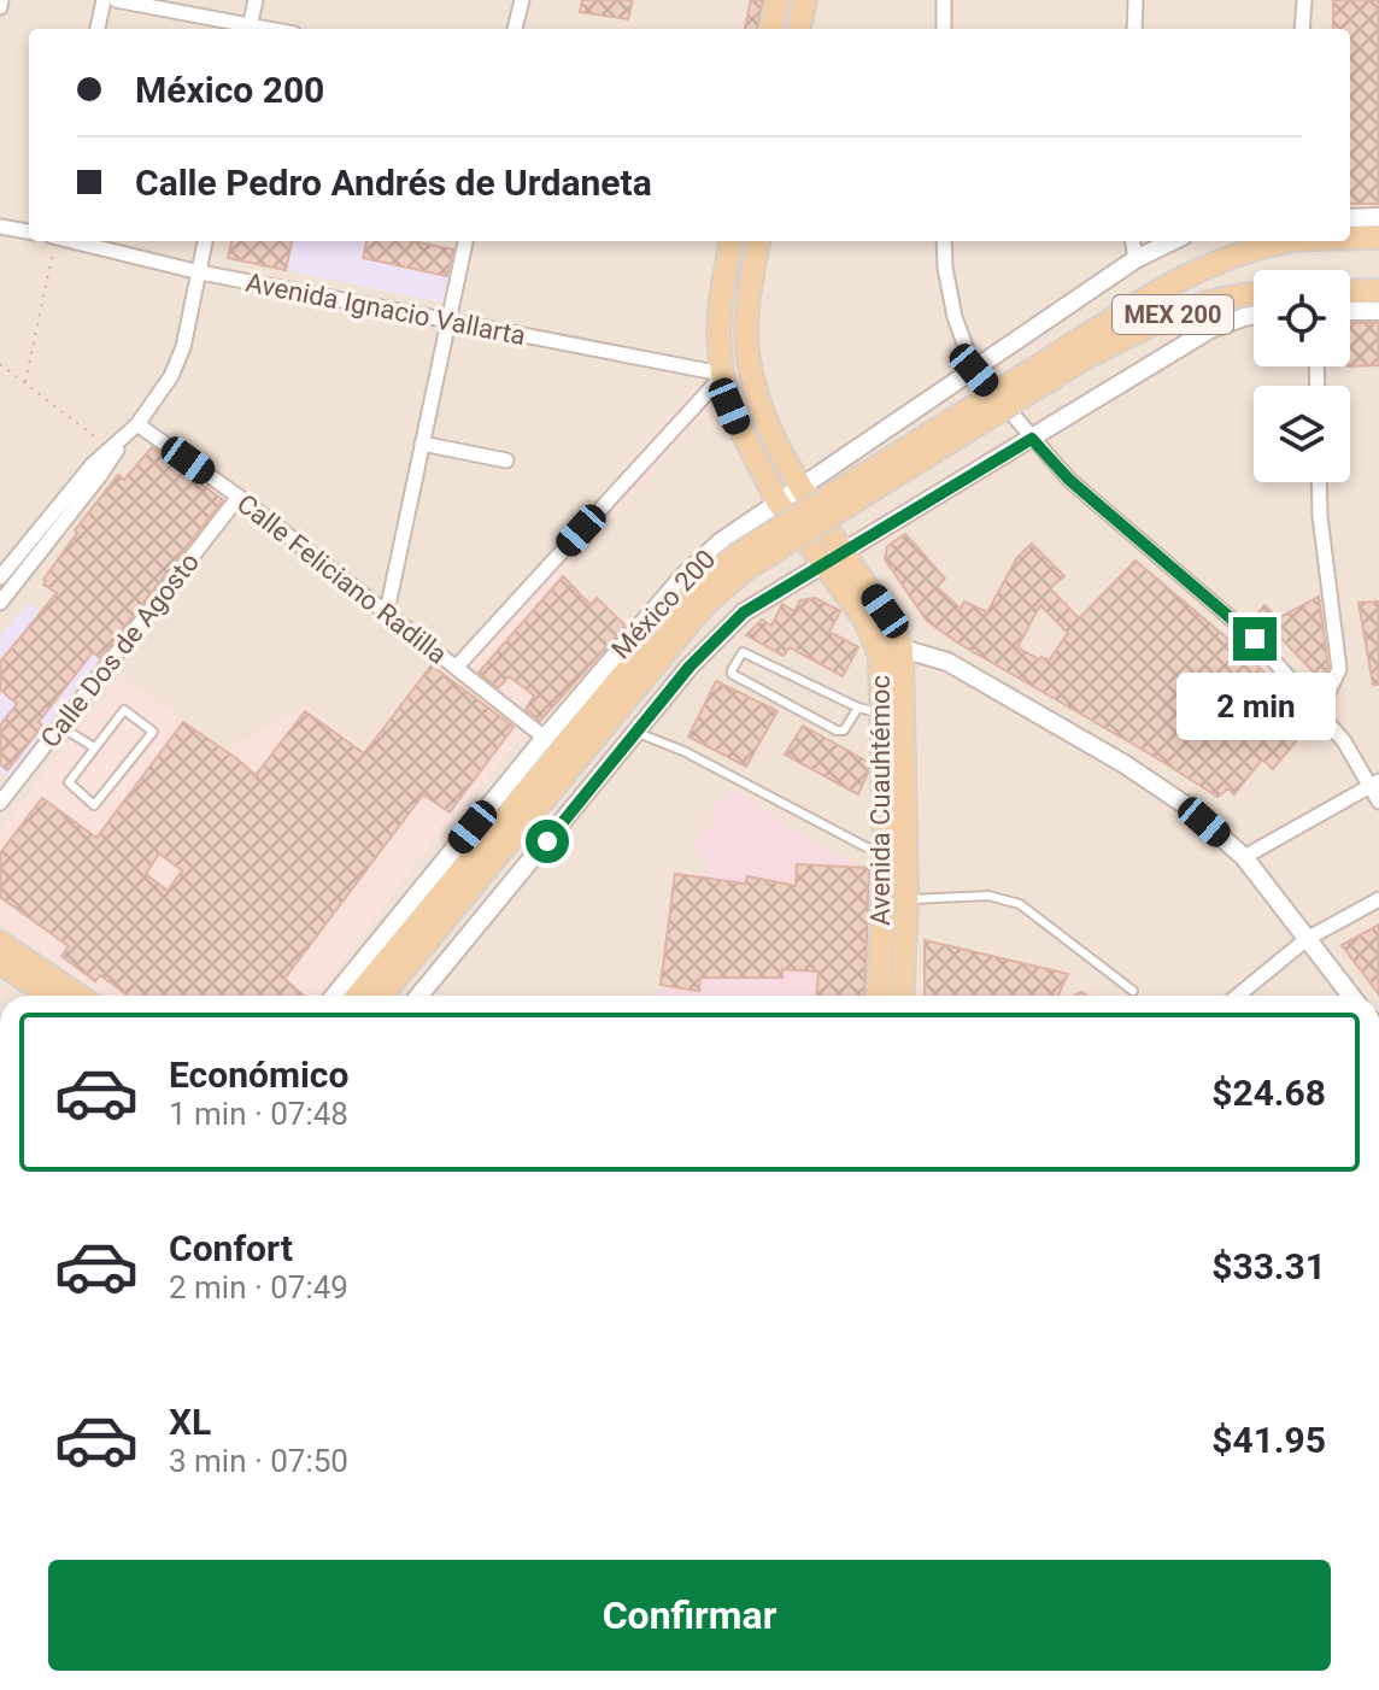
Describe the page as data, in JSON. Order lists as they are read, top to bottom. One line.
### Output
{"streets":{"main road":["MEX 200","México 200","Avenida Cuauhtémoc"],"street":["Avenida Ignacio Vallarta","Calle Feliciano Radilla","Calle Dos de Agosto"]},"crossings":[["Avenida Ignacio Vallarta","Avenida Cuauhtémoc"],["MEX 200","México 200"],["Calle Feliciano Radilla","México 200"],["Calle Feliciano Radilla","Calle Dos de Agosto"],["México 200","Avenida Cuauhtémoc"]],"page":{"banner":["México 200","Calle Pedro Andrés de Urdaneta"],"bubble":"2 min","list":[{"name":"Económico","note":"1 min · 07:48","value":"$24.68"},{"name":"Confort","note":"2 min · 07:49","value":"$33.31"},{"name":"XL","note":"3 min · 07:50","value":"$41.95"}],"buttons":"Confirmar"}}
